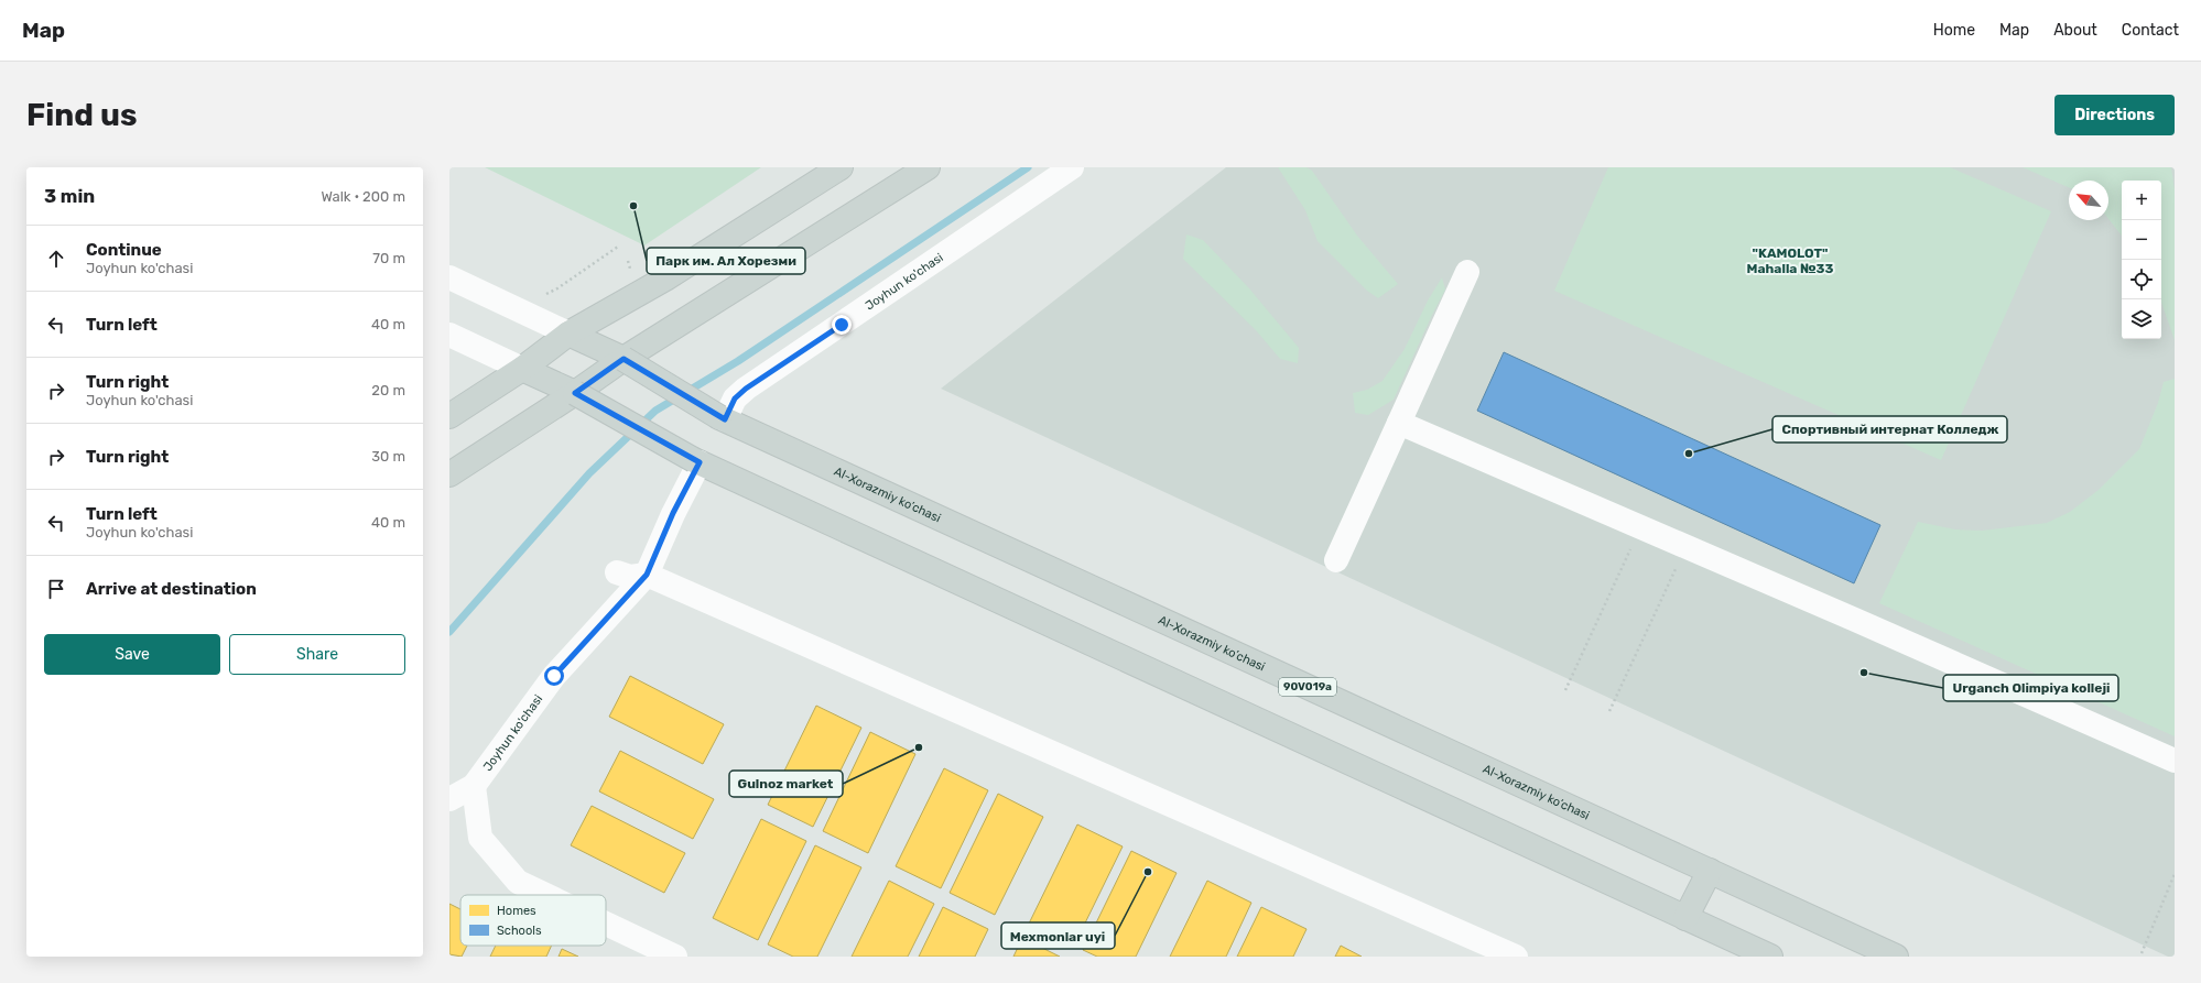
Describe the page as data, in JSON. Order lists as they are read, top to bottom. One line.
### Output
{"streets":{"main road":["Al-Xorazmiy ko’chasi","90V019a"],"street":["Joyhun ko'chasi"]},"crossings":[["Joyhun ko'chasi","Al-Xorazmiy ko’chasi"],["Joyhun ko'chasi","90V019a"],["Al-Xorazmiy ko’chasi","90V019a"]],"districts":["\"KAMOLOT\" Mahalla №33"],"places":["Парк им. Ал Хорезми","Спортивный интернат Колледж","Urganch Olimpiya kolleji","Gulnoz market","Mexmonlar uyi"],"legend":["Homes","Schools"],"north":"top left","page":{"header":"Map","nav":["Home","Map","About","Contact"],"buttons":["Directions",["Save","Share"]],"title":"Find us","heading":["3 min","Walk · 200 m"],"map_buttons":["+","−"],"list":[["Continue","Joyhun ko'chasi","70 m"],["Turn left","40 m"],["Turn right","Joyhun ko'chasi","20 m"],["Turn right","30 m"],["Turn left","Joyhun ko'chasi","40 m"],"Arrive at destination"]}}
